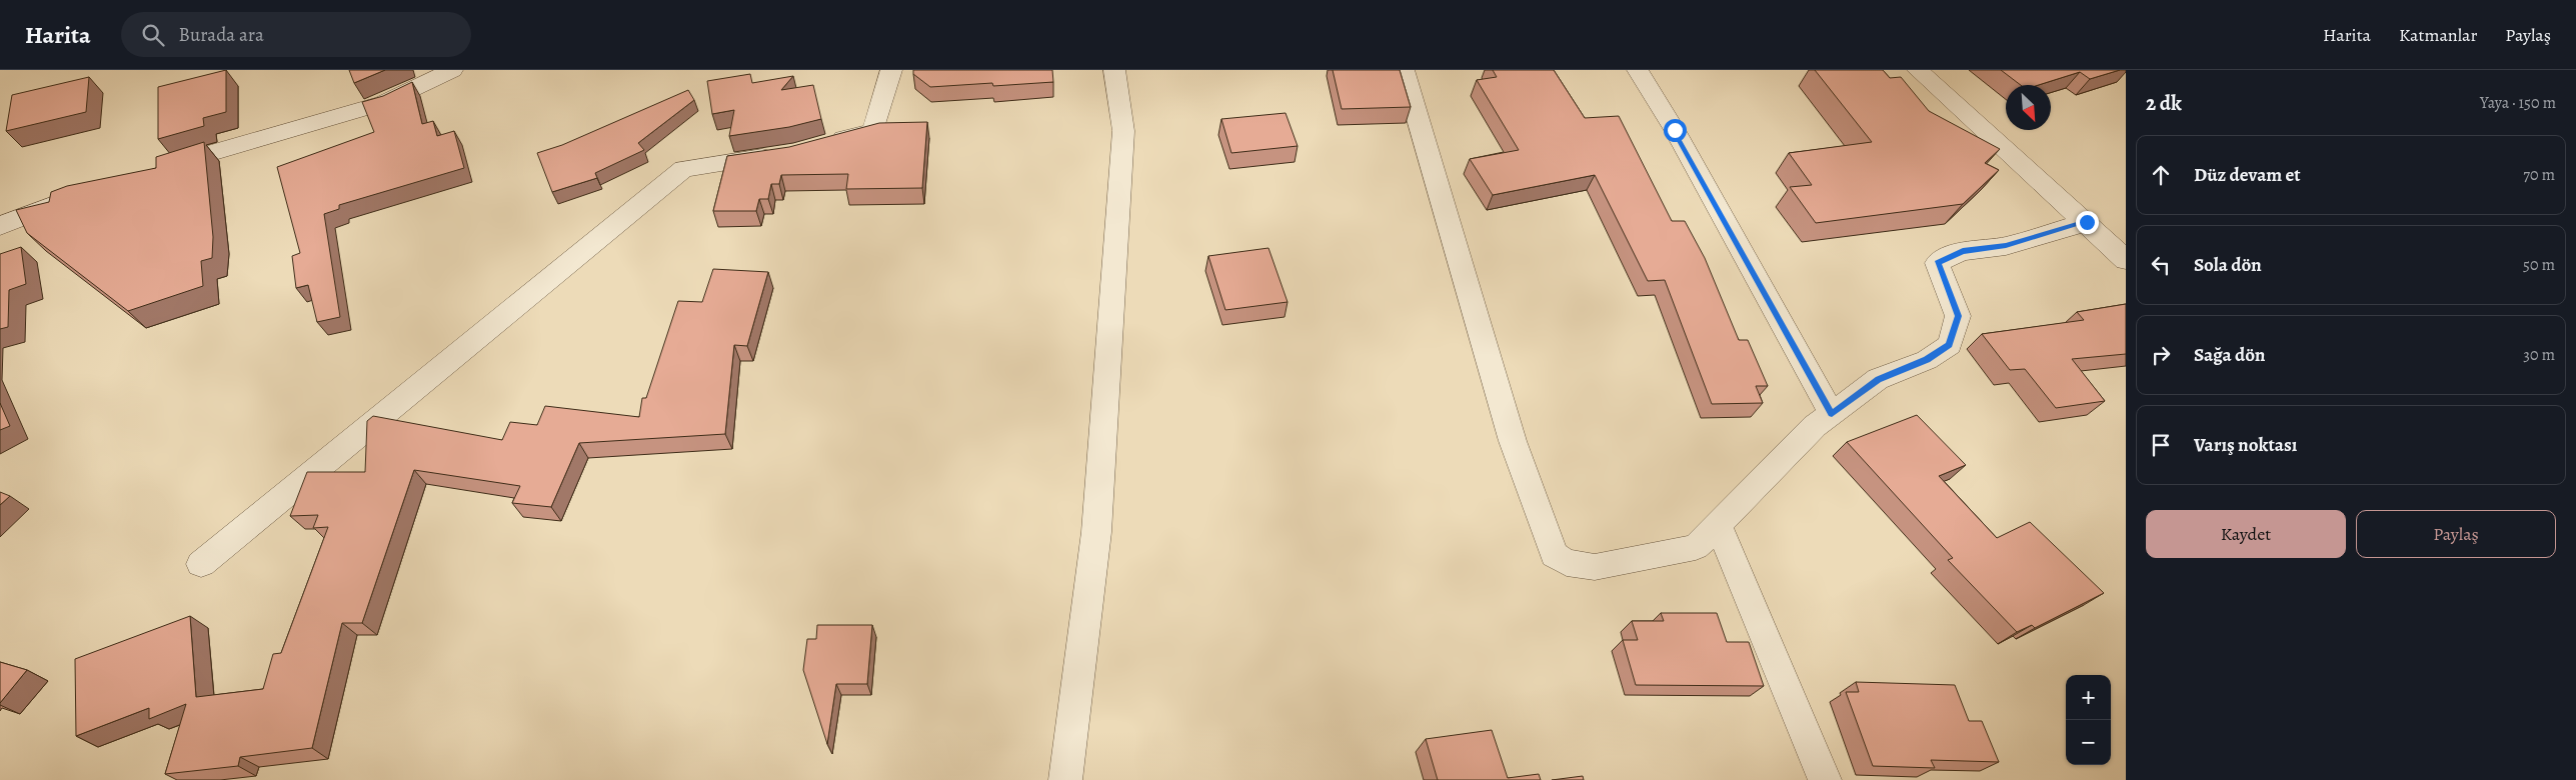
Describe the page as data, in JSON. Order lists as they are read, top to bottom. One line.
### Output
{"north":"bottom right","page":{"header":"Harita","search":"Burada ara","nav":["Harita","Katmanlar","Paylaş"],"heading":["2 dk","Yaya · 150 m"],"list":[["Düz devam et","70 m"],["Sola dön","50 m"],["Sağa dön","30 m"],"Varış noktası"],"buttons":["Kaydet","Paylaş"],"map_buttons":["+","−"]}}
